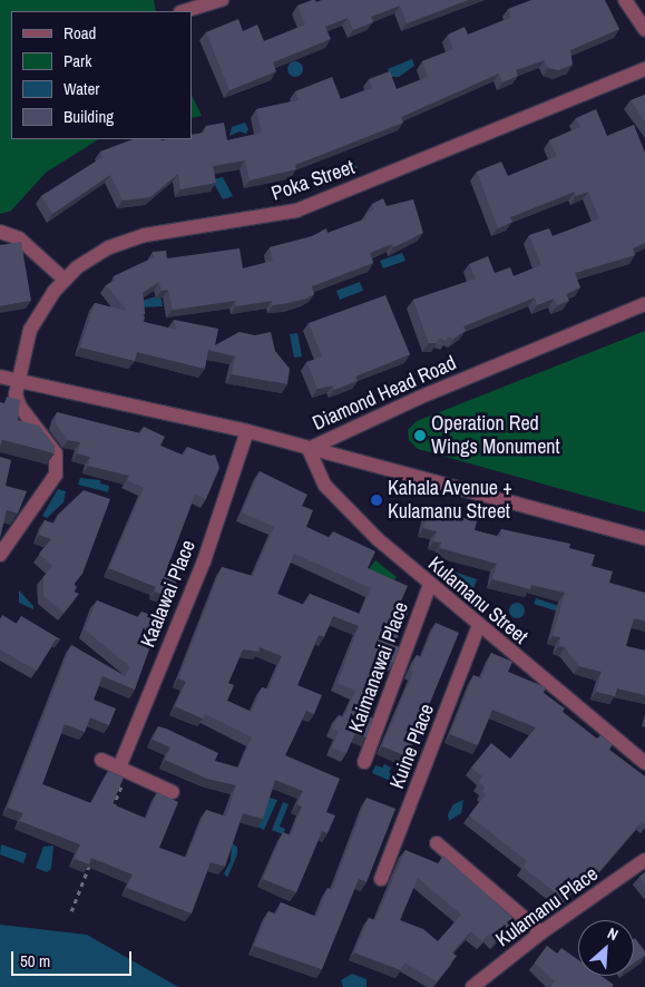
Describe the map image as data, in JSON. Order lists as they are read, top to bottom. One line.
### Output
{"streets":{"street":["Poka Street","Diamond Head Road","Kaalawai Place","Kulamanu Street","Kaimanawai Place","Kuine Place","Kulamanu Place"]},"crossings":[["Poka Street","Diamond Head Road"],["Diamond Head Road","Kaalawai Place"],["Diamond Head Road","Kulamanu Street"],["Kulamanu Street","Kaimanawai Place"],["Kulamanu Street","Kuine Place"]],"places":["Operation Red Wings Monument","Kahala Avenue + Kulamanu Street"],"legend":["Road","Park","Water","Building"],"scale_bar":"50 m","north":"top right"}
